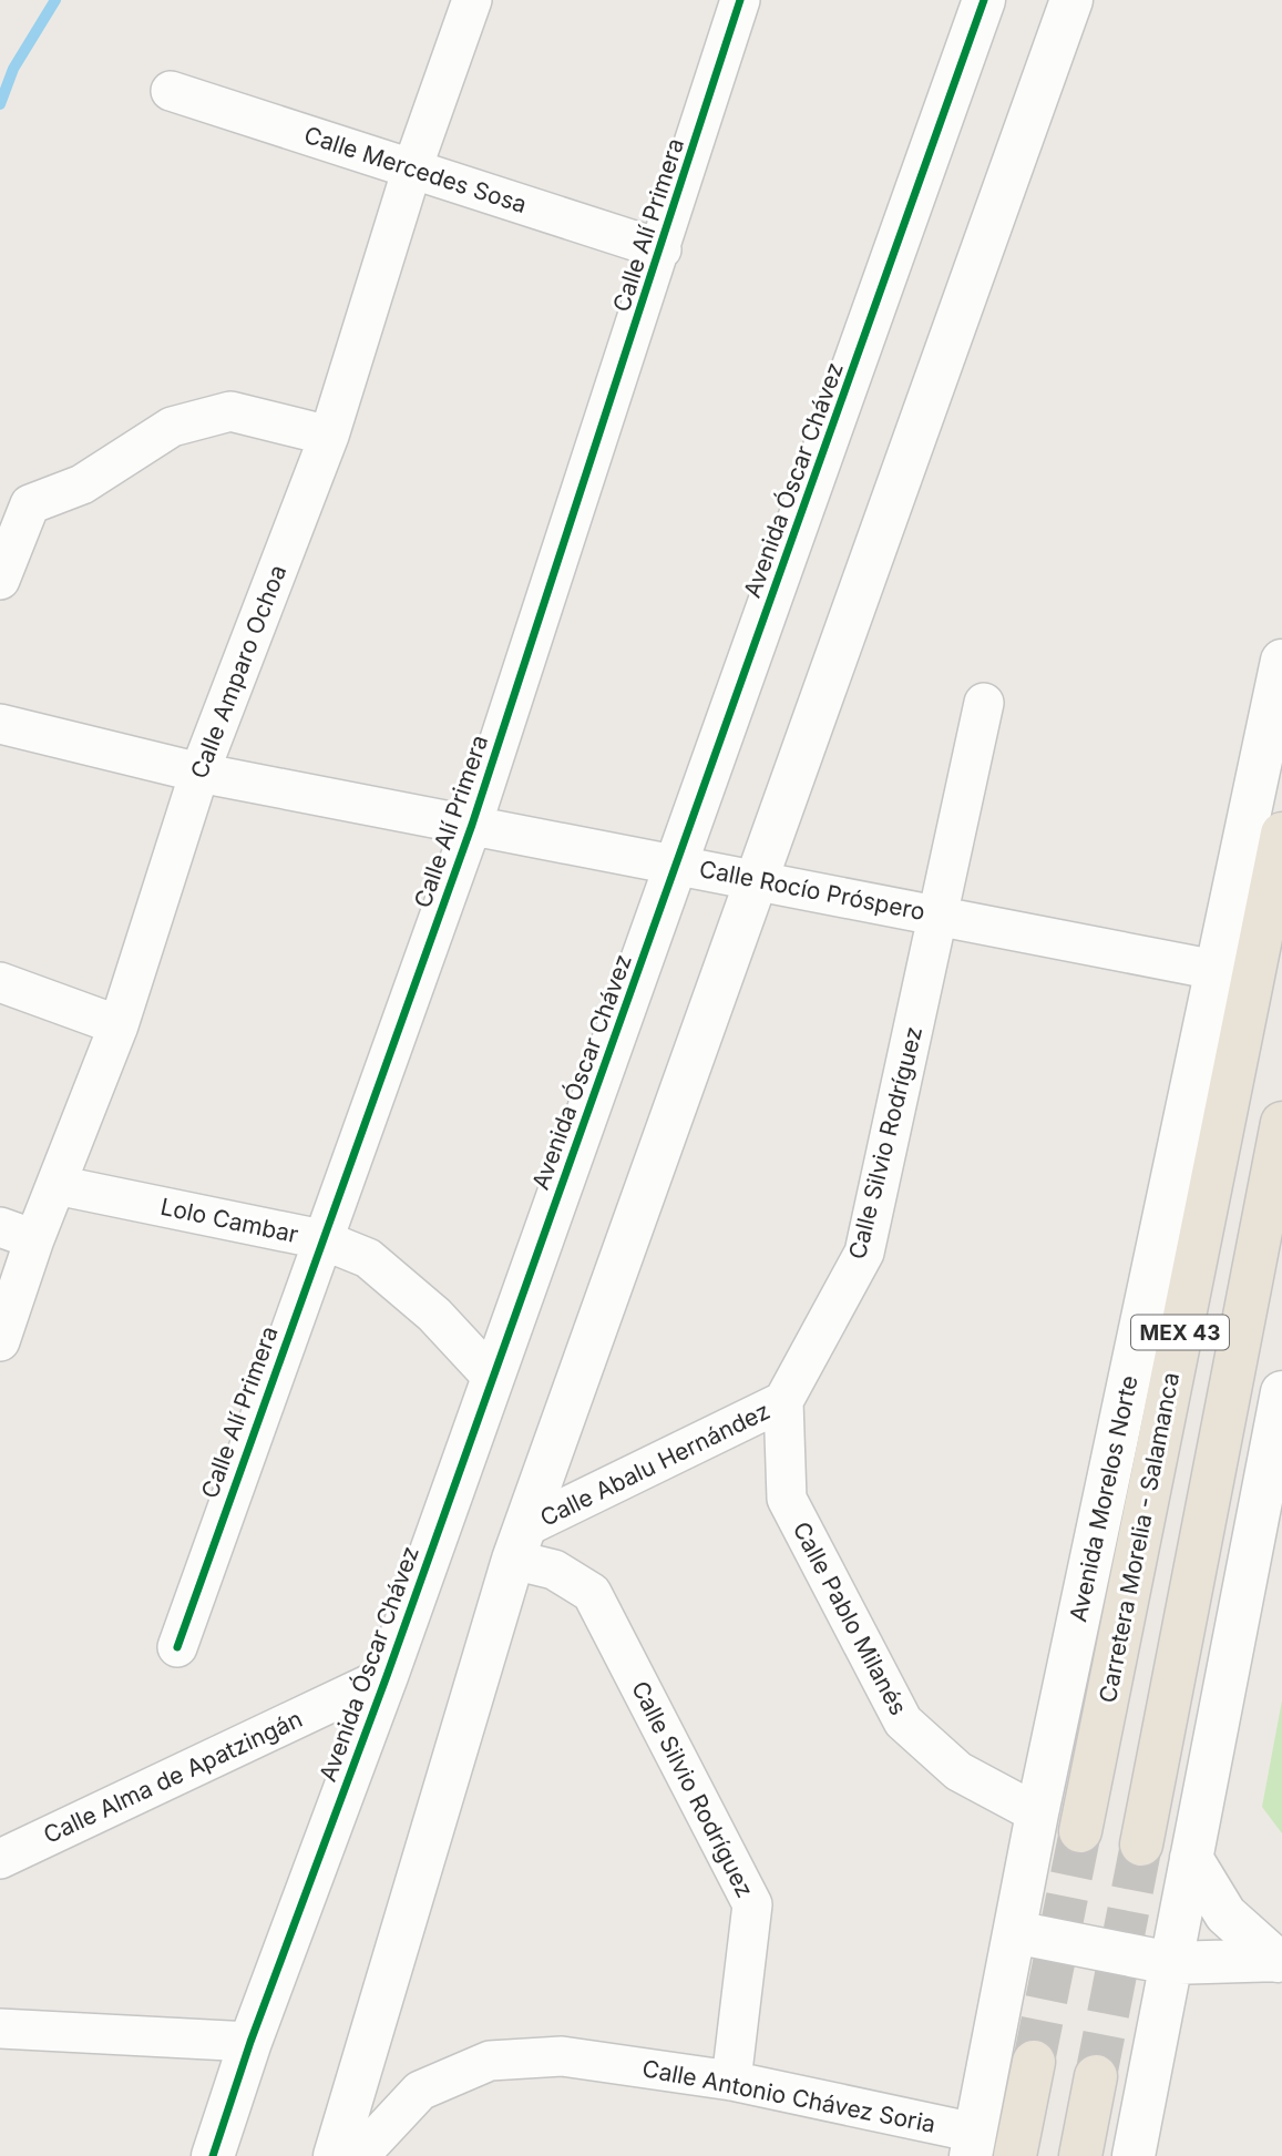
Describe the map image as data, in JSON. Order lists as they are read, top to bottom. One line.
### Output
{"streets":{"highway":["MEX 43","Carretera Morelia - Salamanca"],"street":["Calle Mercedes Sosa","Calle Alí Primera","Avenida Óscar Chávez","Calle Amparo Ochoa","Calle Rocío Próspero","Calle Silvio Rodríguez","Lolo Cambar","Calle Abalu Hernández","Avenida Morelos Norte","Calle Pablo Milanés","Calle Alma de Apatzingán","Calle Antonio Chávez Soria"]},"crossings":[["Calle Mercedes Sosa","Calle Alí Primera"],["Calle Mercedes Sosa","Calle Amparo Ochoa"],["Calle Alí Primera","Calle Rocío Próspero"],["Calle Alí Primera","Lolo Cambar"],["Avenida Óscar Chávez","Calle Rocío Próspero"],["Avenida Óscar Chávez","Lolo Cambar"],["Avenida Óscar Chávez","Calle Alma de Apatzingán"],["Calle Amparo Ochoa","Calle Rocío Próspero"],["Calle Amparo Ochoa","Lolo Cambar"],["Calle Rocío Próspero","Calle Silvio Rodríguez"],["Calle Rocío Próspero","Avenida Morelos Norte"],["Calle Silvio Rodríguez","Calle Abalu Hernández"],["Calle Silvio Rodríguez","Calle Pablo Milanés"],["Calle Silvio Rodríguez","Calle Antonio Chávez Soria"],["Calle Abalu Hernández","Calle Pablo Milanés"],["Avenida Morelos Norte","Calle Pablo Milanés"],["Avenida Morelos Norte","Calle Antonio Chávez Soria"]]}
